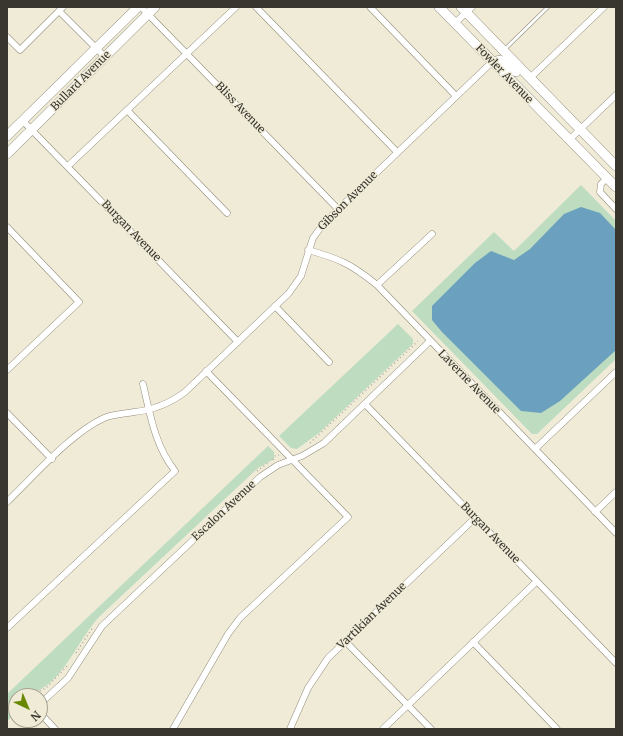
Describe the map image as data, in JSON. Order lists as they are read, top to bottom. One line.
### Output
{"streets":{"main road":["Fowler Avenue","Bullard Avenue"],"street":["Bliss Avenue","Gibson Avenue","Burgan Avenue","Laverne Avenue","Escalon Avenue","Vartikian Avenue"]},"crossings":[["Fowler Avenue","Gibson Avenue"],["Bullard Avenue","Bliss Avenue"],["Bullard Avenue","Burgan Avenue"],["Bliss Avenue","Gibson Avenue"],["Gibson Avenue","Burgan Avenue"],["Gibson Avenue","Laverne Avenue"],["Burgan Avenue","Escalon Avenue"],["Burgan Avenue","Vartikian Avenue"],["Laverne Avenue","Escalon Avenue"]],"north":"bottom right"}
